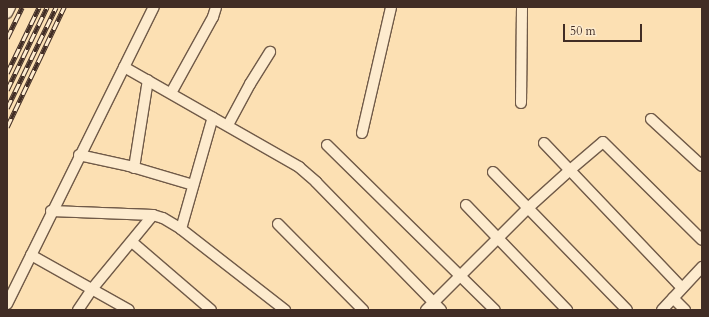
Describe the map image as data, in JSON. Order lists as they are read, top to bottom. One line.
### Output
{"scale_bar":"50 m"}
